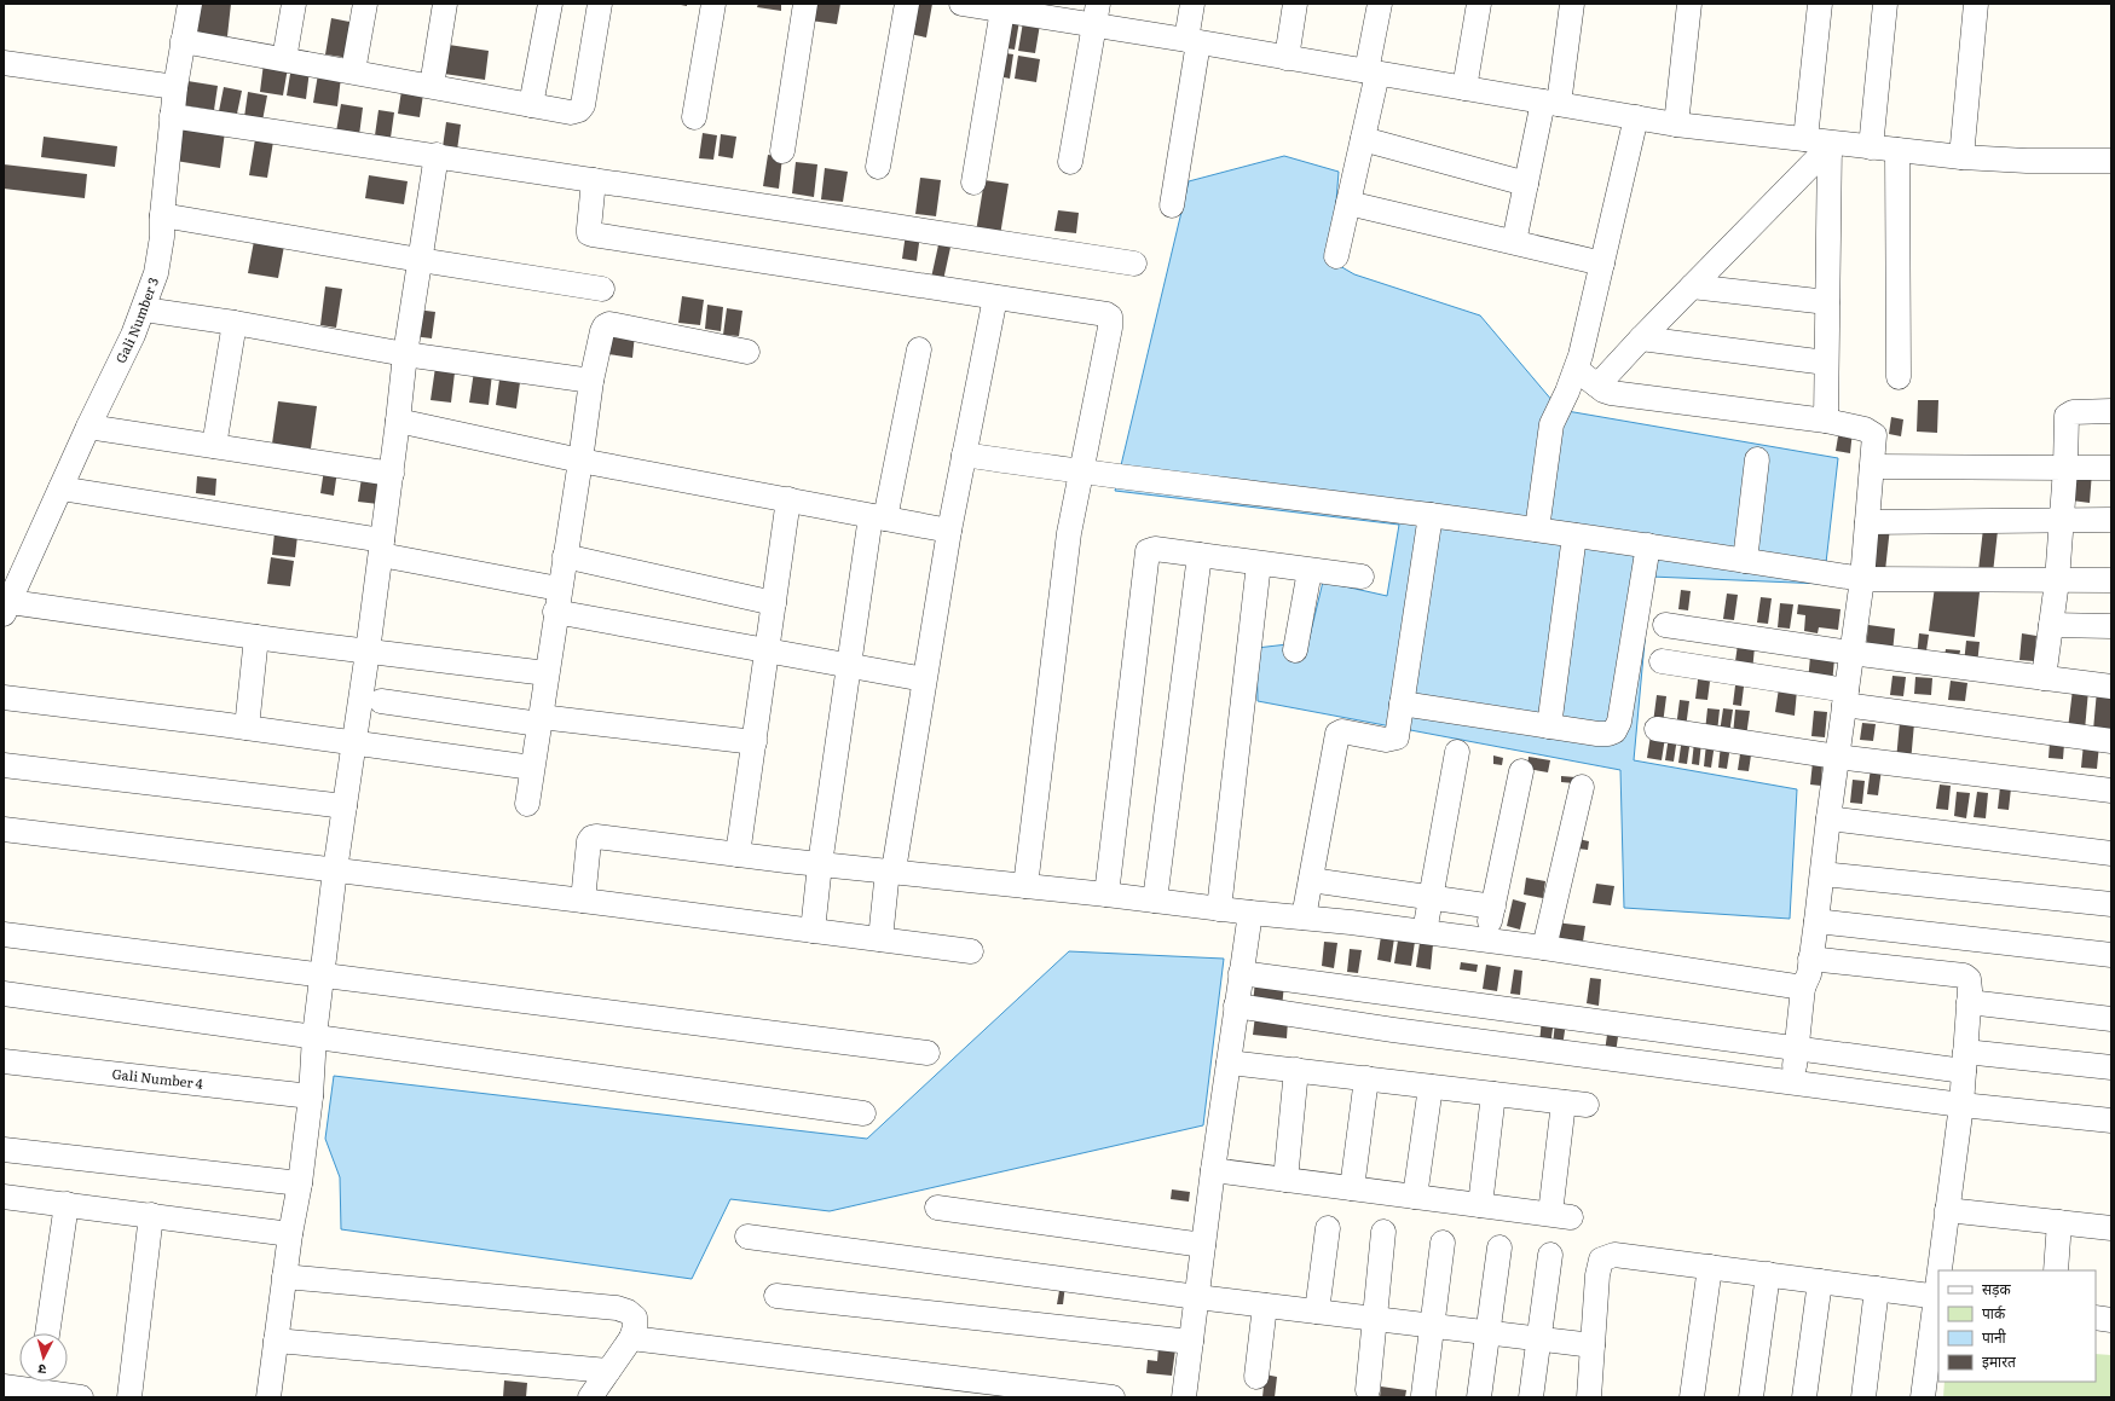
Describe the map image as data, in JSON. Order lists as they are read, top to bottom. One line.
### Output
{"streets":{"street":["Gali Number 3","Gali Number 4"]},"legend":["सड़क","पार्क","पानी","इमारत"],"north":"bottom"}
